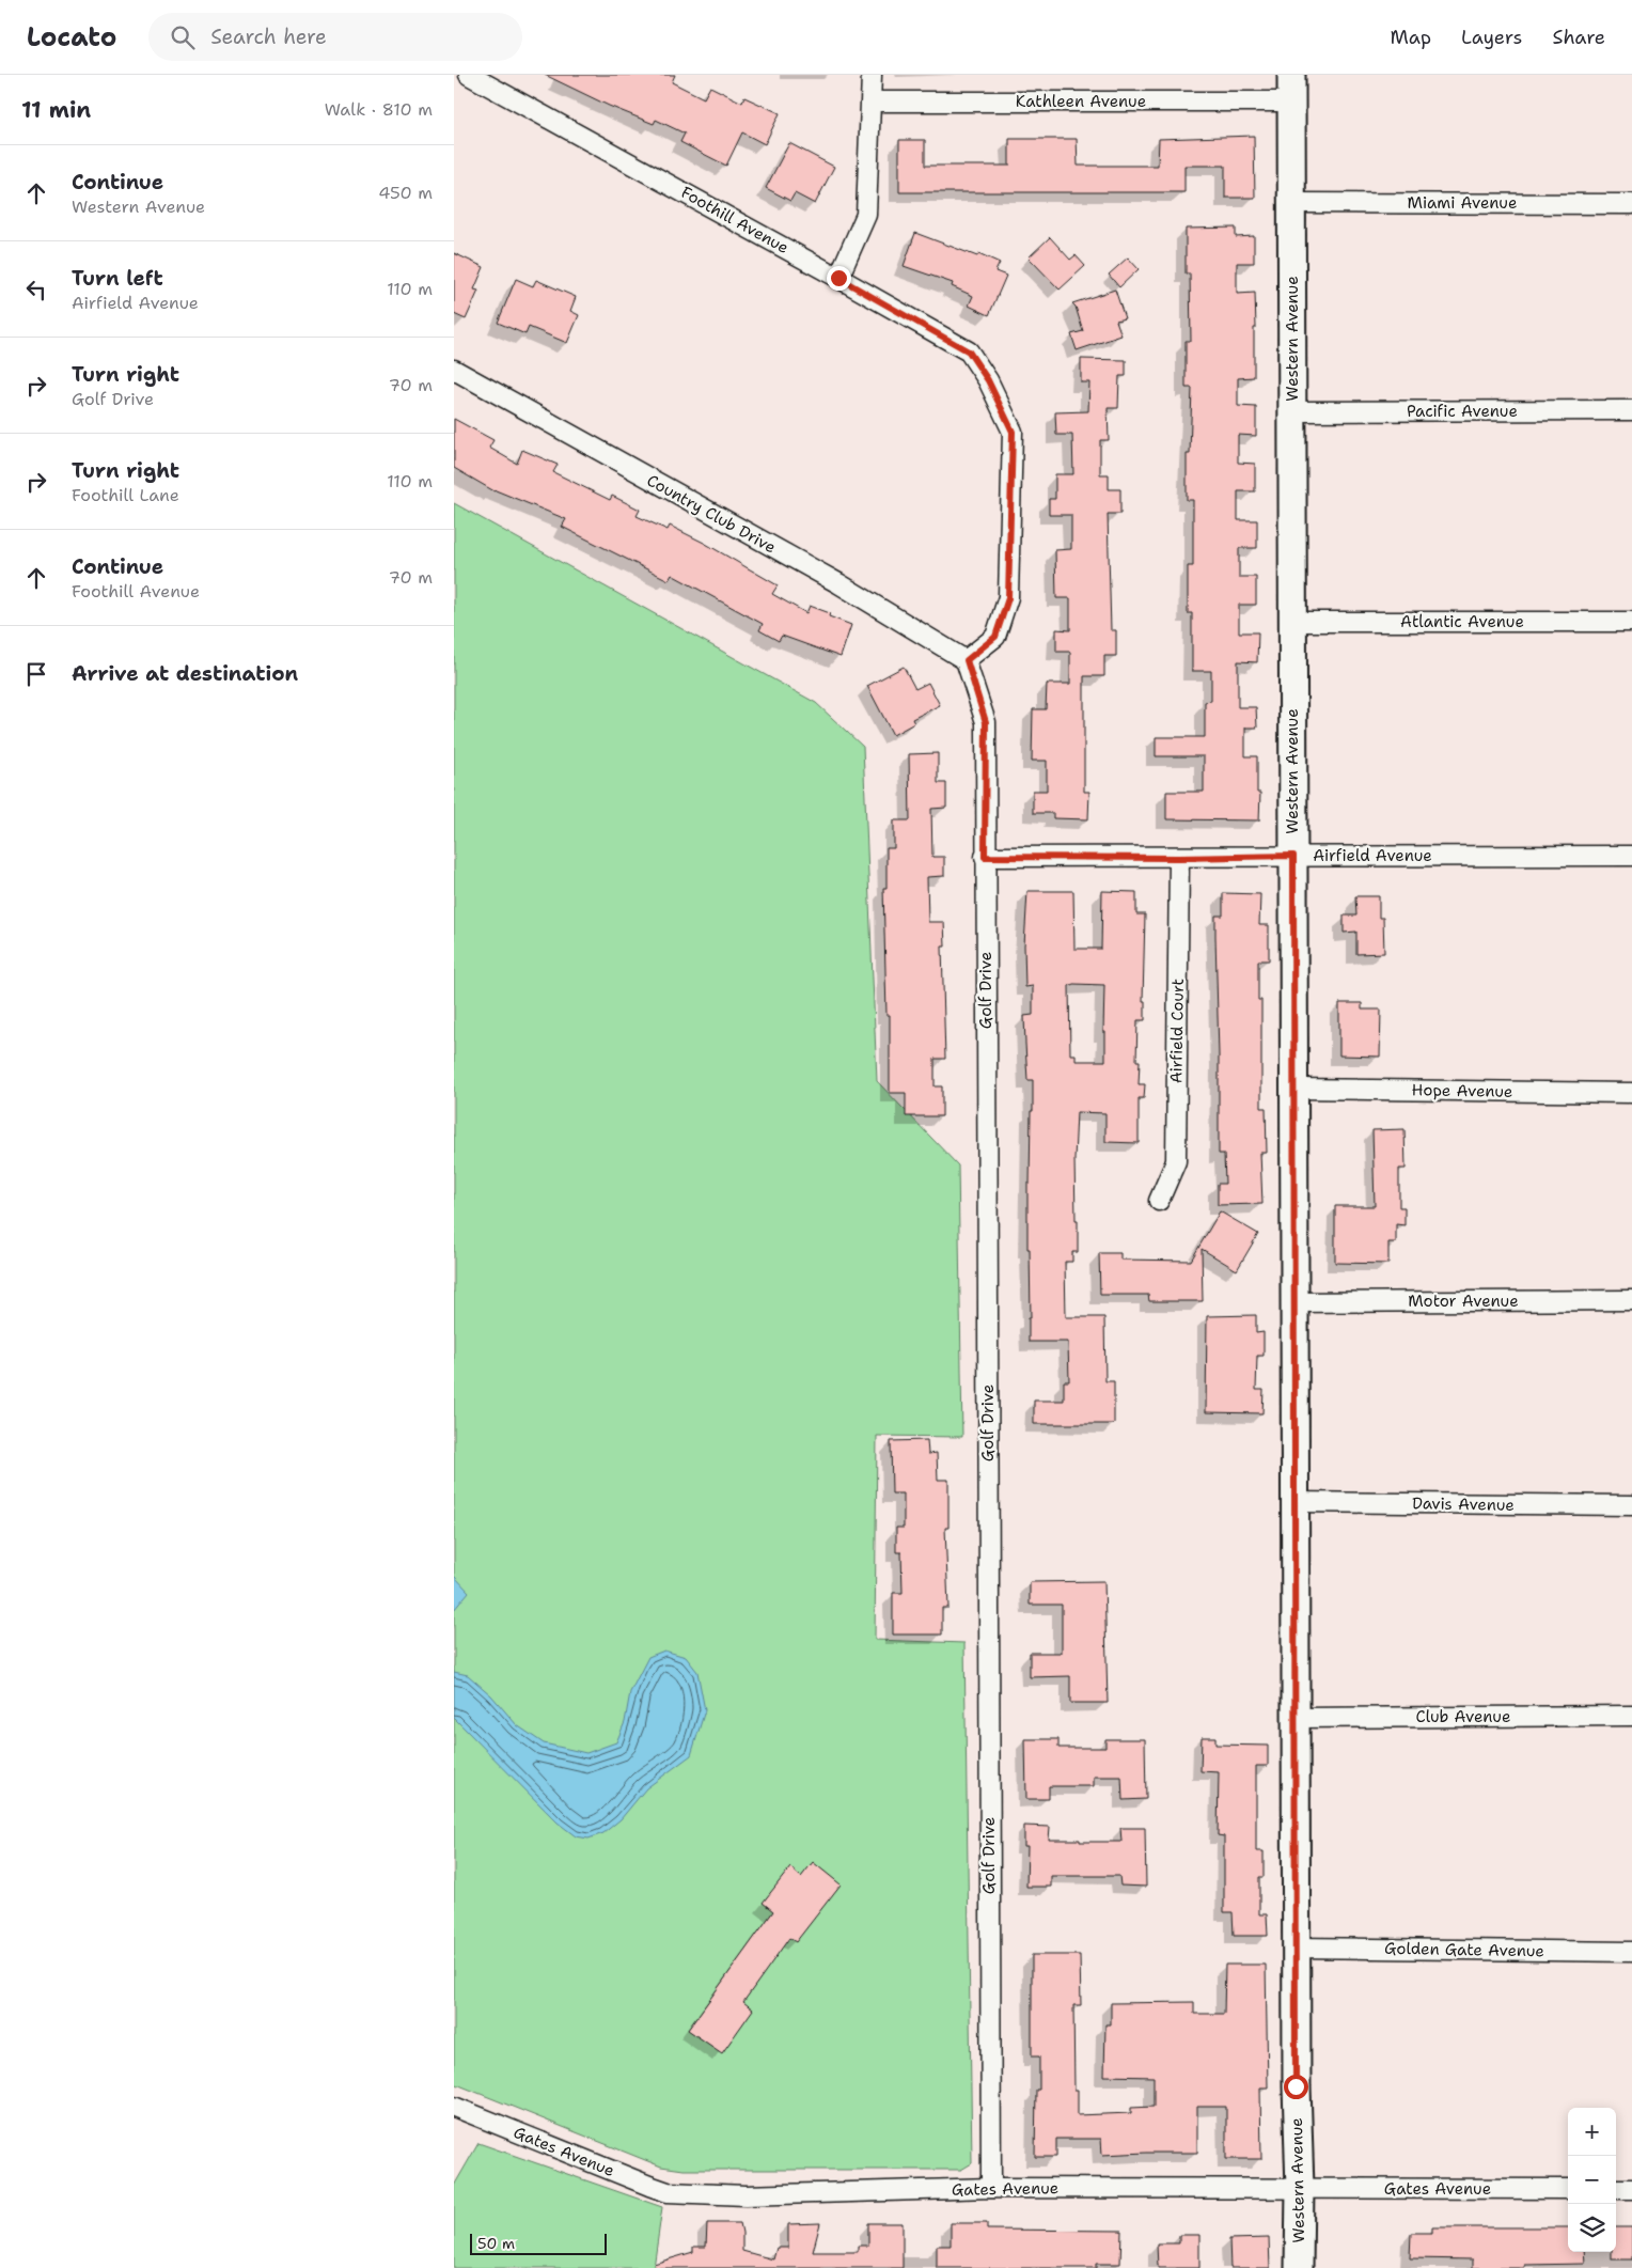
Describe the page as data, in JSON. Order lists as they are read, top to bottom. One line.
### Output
{"streets":{"street":["Kathleen Avenue","Miami Avenue","Foothill Avenue","Western Avenue","Pacific Avenue","Country Club Drive","Atlantic Avenue","Airfield Avenue","Golf Drive","Airfield Court","Hope Avenue","Motor Avenue","Davis Avenue","Club Avenue","Golden Gate Avenue","Gates Avenue"]},"crossings":[["Kathleen Avenue","Western Avenue"],["Miami Avenue","Western Avenue"],["Foothill Avenue","Country Club Drive"],["Foothill Avenue","Golf Drive"],["Western Avenue","Pacific Avenue"],["Western Avenue","Atlantic Avenue"],["Western Avenue","Airfield Avenue"],["Western Avenue","Hope Avenue"],["Western Avenue","Motor Avenue"],["Western Avenue","Davis Avenue"],["Western Avenue","Club Avenue"],["Western Avenue","Golden Gate Avenue"],["Western Avenue","Gates Avenue"],["Country Club Drive","Golf Drive"],["Airfield Avenue","Golf Drive"],["Airfield Avenue","Airfield Court"],["Golf Drive","Gates Avenue"]],"scale_bar":"50 m","page":{"header":"Locato","search":"Search here","nav":["Map","Layers","Share"],"heading":["11 min","Walk · 810 m"],"list":[["Continue","Western Avenue","450 m"],["Turn left","Airfield Avenue","110 m"],["Turn right","Golf Drive","70 m"],["Turn right","Foothill Lane","110 m"],["Continue","Foothill Avenue","70 m"],"Arrive at destination"],"map_buttons":["+","−"],"scale":"50 m"}}
